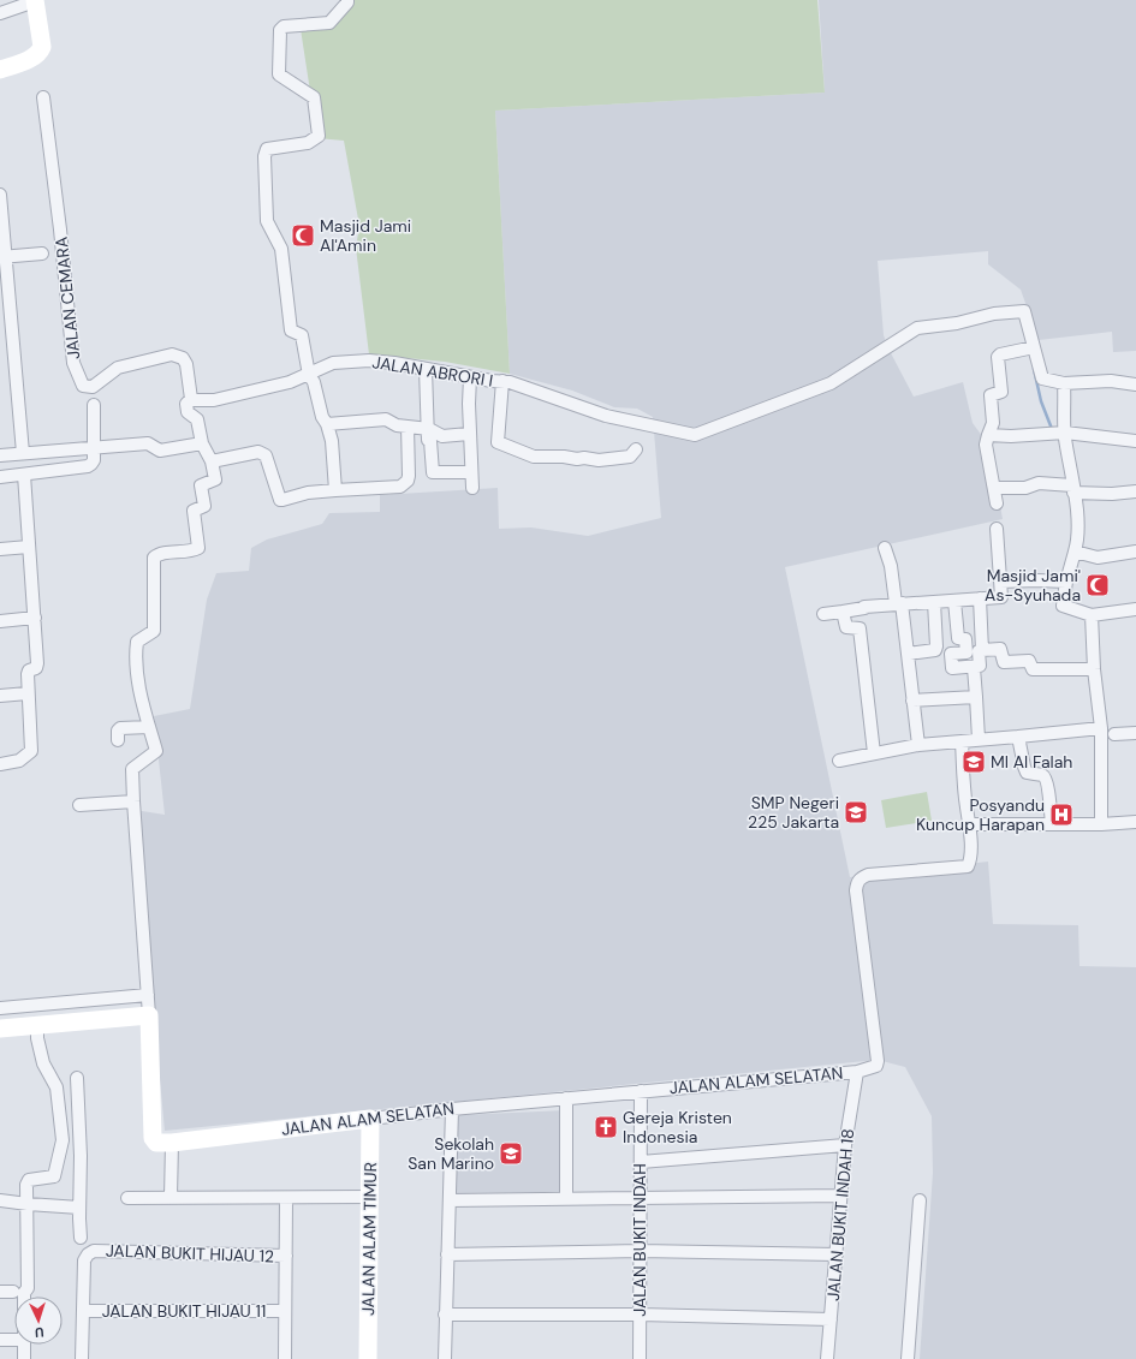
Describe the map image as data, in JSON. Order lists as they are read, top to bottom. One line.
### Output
{"streets":{"street":["JALAN CEMARA","JALAN ABRORI I","JALAN ALAM SELATAN","JALAN BUKIT INDAH 18","JALAN ALAM TIMUR","JALAN BUKIT INDAH","JALAN BUKIT HIJAU 12","JALAN BUKIT HIJAU 11"]},"crossings":[["JALAN ALAM SELATAN","JALAN BUKIT INDAH 18"],["JALAN ALAM SELATAN","JALAN ALAM TIMUR"],["JALAN ALAM SELATAN","JALAN BUKIT INDAH"],["JALAN BUKIT HIJAU 12","JALAN BUKIT HIJAU 11"]],"places":{"mosque":["Masjid Jami Al'Amin","Masjid Jami' As-Syuhada"],"school or university":["MI Al Falah","SMP Negeri 225 Jakarta","Sekolah San Marino"],"hospital":["Posyandu Kuncup Harapan"],"church":["Gereja Kristen Indonesia"]},"north":"bottom"}
